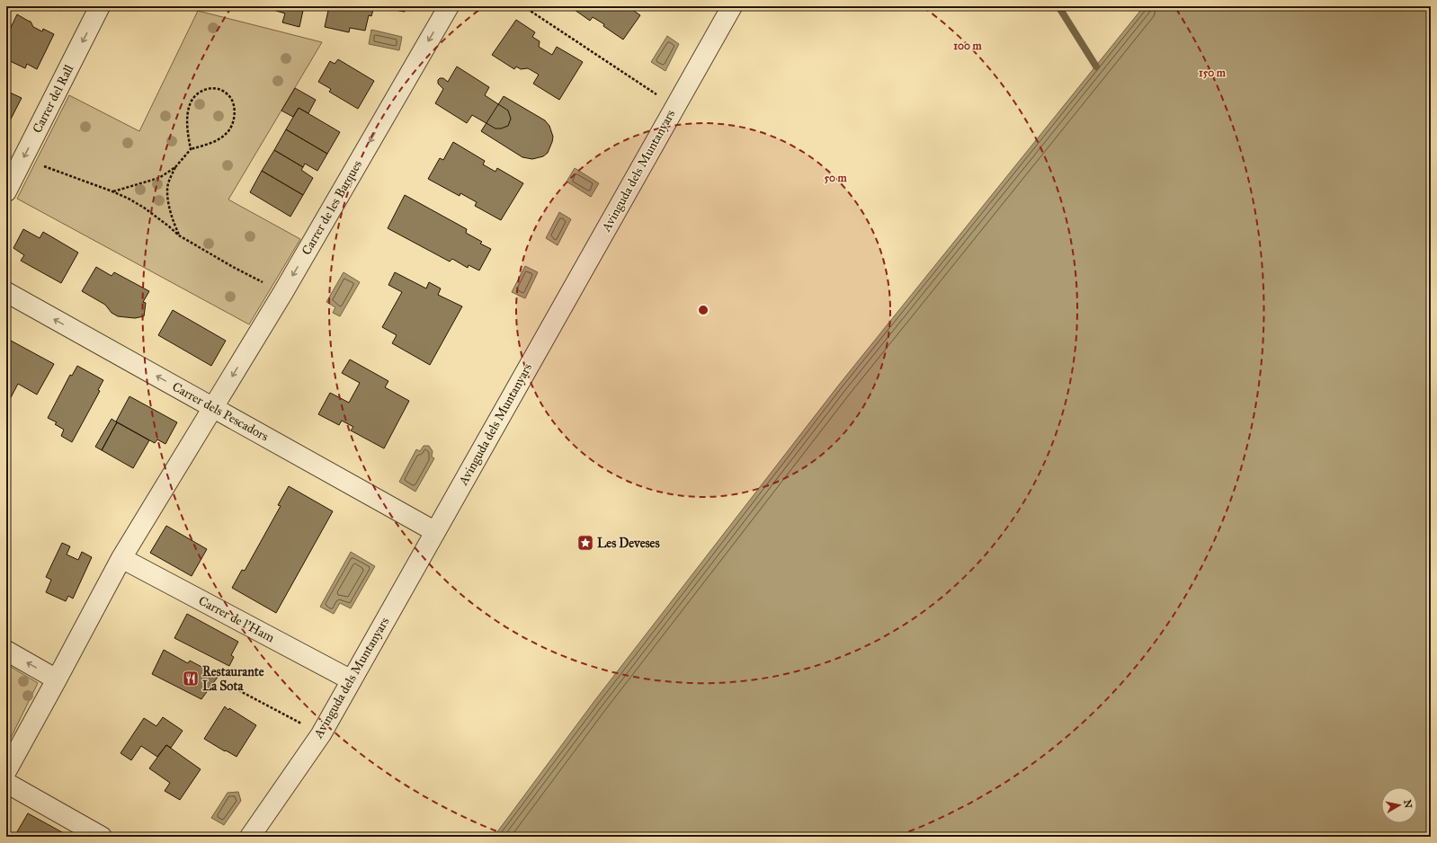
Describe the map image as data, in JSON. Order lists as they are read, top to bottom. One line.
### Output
{"streets":{"street":["Carrer del Rall","Avinguda dels Muntanyars","Carrer de les Barques","Carrer dels Pescadors","Carrer de l’Ham"]},"crossings":[["Avinguda dels Muntanyars","Carrer dels Pescadors"],["Avinguda dels Muntanyars","Carrer de l’Ham"],["Carrer de les Barques","Carrer dels Pescadors"]],"one_way":["Carrer del Rall","Carrer de les Barques","Carrer dels Pescadors"],"places":{"place":["Les Deveses"],"restaurant":["Restaurante La Sota"]},"north":"right","rings":["100 m","150 m","50 m"]}
